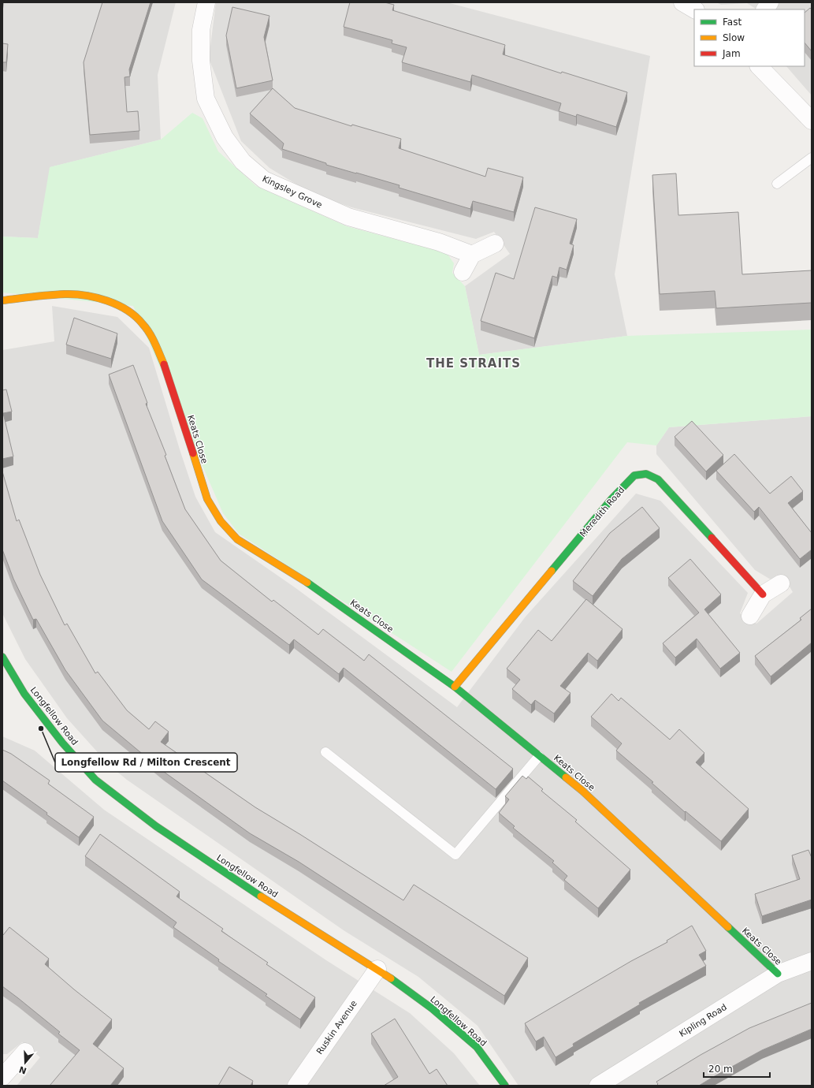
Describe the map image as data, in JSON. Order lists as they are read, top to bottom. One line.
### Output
{"streets":{"street":["Kingsley Grove","Keats Close","Meredith Road","Longfellow Road","Kipling Road","Ruskin Avenue"]},"crossings":[["Keats Close","Meredith Road"],["Keats Close","Kipling Road"],["Longfellow Road","Ruskin Avenue"]],"districts":["THE STRAITS"],"places":["Longfellow Rd / Milton Crescent"],"legend":["Fast","Slow","Jam"],"scale_bar":"20 m","north":"bottom"}
